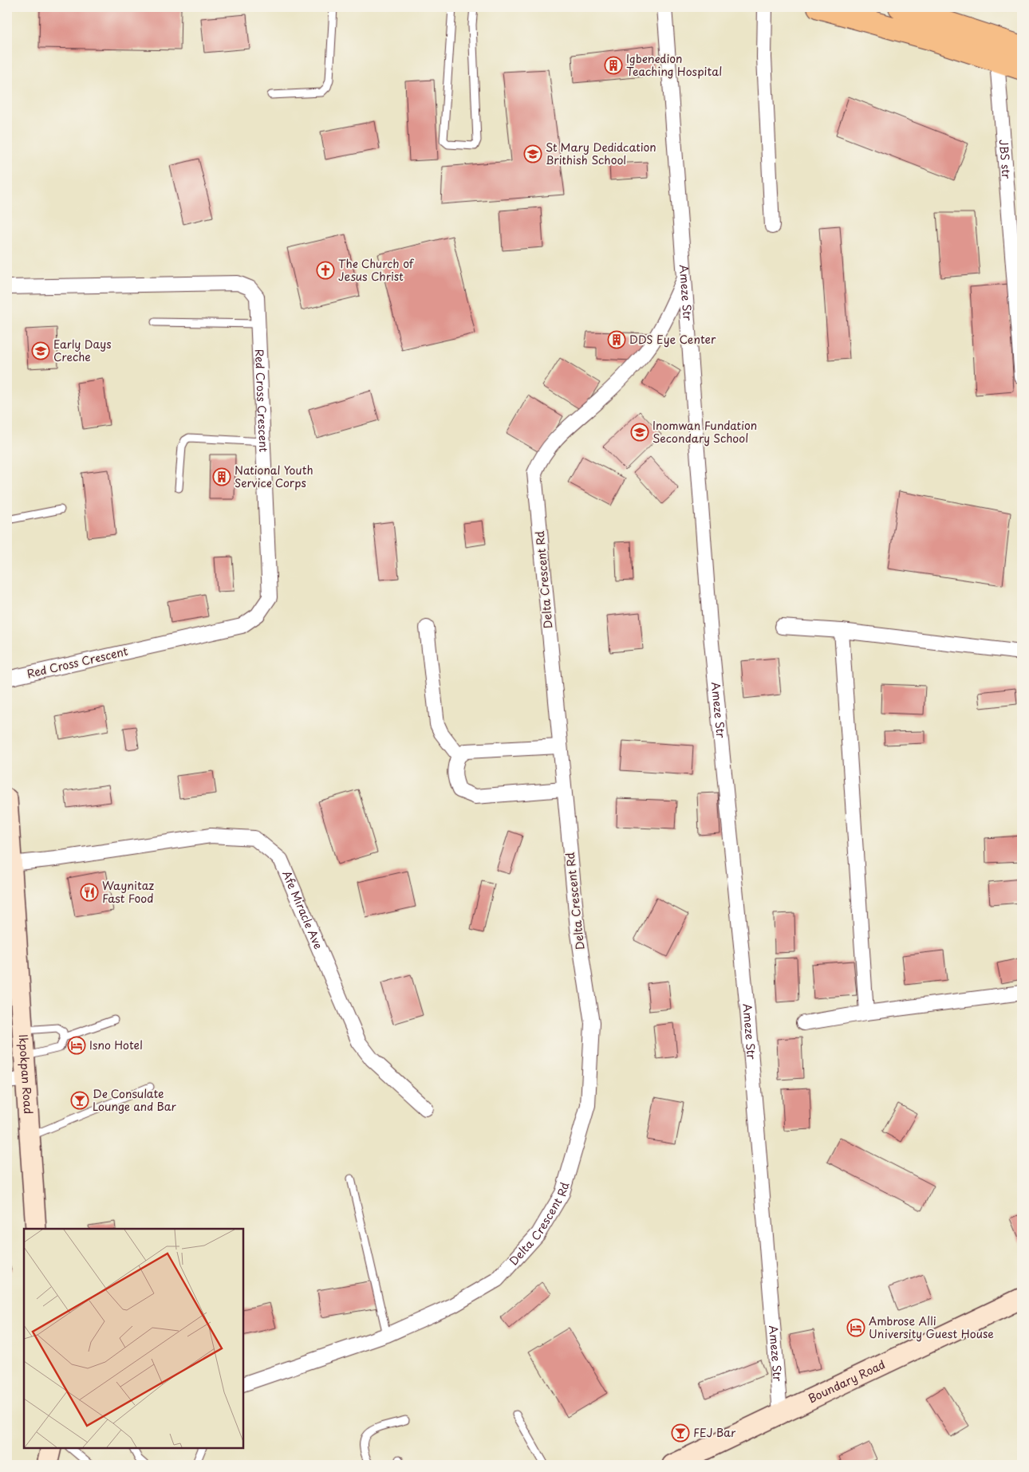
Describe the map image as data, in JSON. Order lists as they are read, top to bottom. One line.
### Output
{"streets":{"street":["JBS str","Ameze Str","Red Cross Crescent","Delta Crescent Rd","Afe Miracle Ave","Ikpokpan Road","Boundary Road"]},"crossings":[["Ameze Str","Delta Crescent Rd"],["Ameze Str","Boundary Road"],["Afe Miracle Ave","Ikpokpan Road"]],"places":{"building":["Igbenedion Teaching Hospital","DDS Eye Center","National Youth Service Corps"],"school or university":["St Mary Dedidcation Brithish School","Early Days Creche","Inomwan Fundation Secondary School"],"church":["The Church of Jesus Christ"],"restaurant":["Waynitaz Fast Food"],"hotel":["Isno Hotel","Ambrose Alli University Guest House"],"bar":["De Consulate Lounge and Bar","FEJ Bar"]}}
